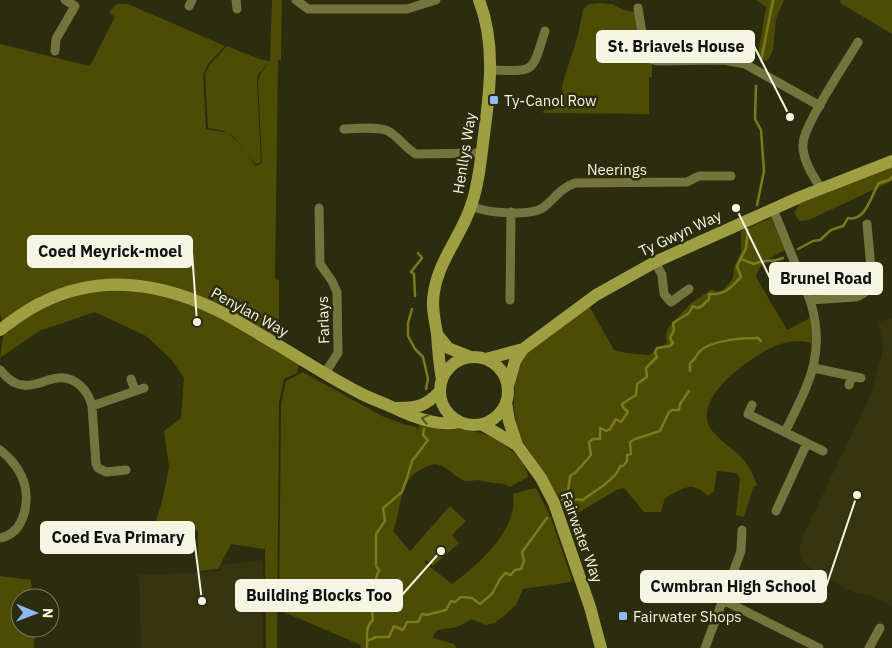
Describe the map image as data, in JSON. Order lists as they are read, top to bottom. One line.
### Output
{"streets":{"street":["Henllys Way","Neerings","Ty Gwyn Way","Penylan Way","Farlays","Fairwater Way"]},"crossings":[["Henllys Way","Neerings"],["Henllys Way","Ty Gwyn Way"],["Henllys Way","Penylan Way"],["Henllys Way","Fairwater Way"],["Ty Gwyn Way","Penylan Way"],["Ty Gwyn Way","Fairwater Way"],["Penylan Way","Farlays"],["Penylan Way","Fairwater Way"]],"places":{"transit":["Ty-Canol Row","Fairwater Shops"],"other":["St. Briavels House","Brunel Road","Coed Meyrick-moel","Cwmbran High School","Building Blocks Too","Coed Eva Primary"]},"north":"right"}
